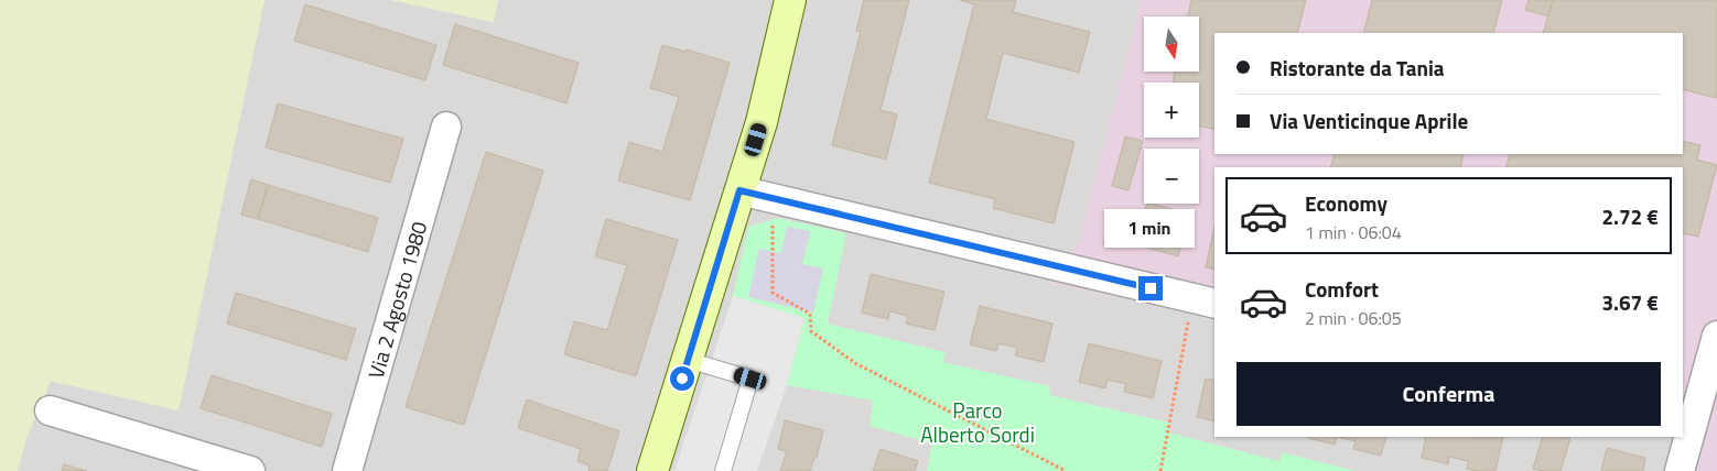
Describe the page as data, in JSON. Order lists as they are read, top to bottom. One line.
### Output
{"streets":{"street":["Via 2 Agosto 1980"]},"parks":["Parco Alberto Sordi"],"north":"bottom","page":{"map_buttons":["+","−"],"banner":["Ristorante da Tania","Via Venticinque Aprile"],"list":[{"name":"Economy","note":"1 min · 06:04","value":"2.72 €"},{"name":"Comfort","note":"2 min · 06:05","value":"3.67 €"}],"bubble":"1 min","buttons":"Conferma"}}
